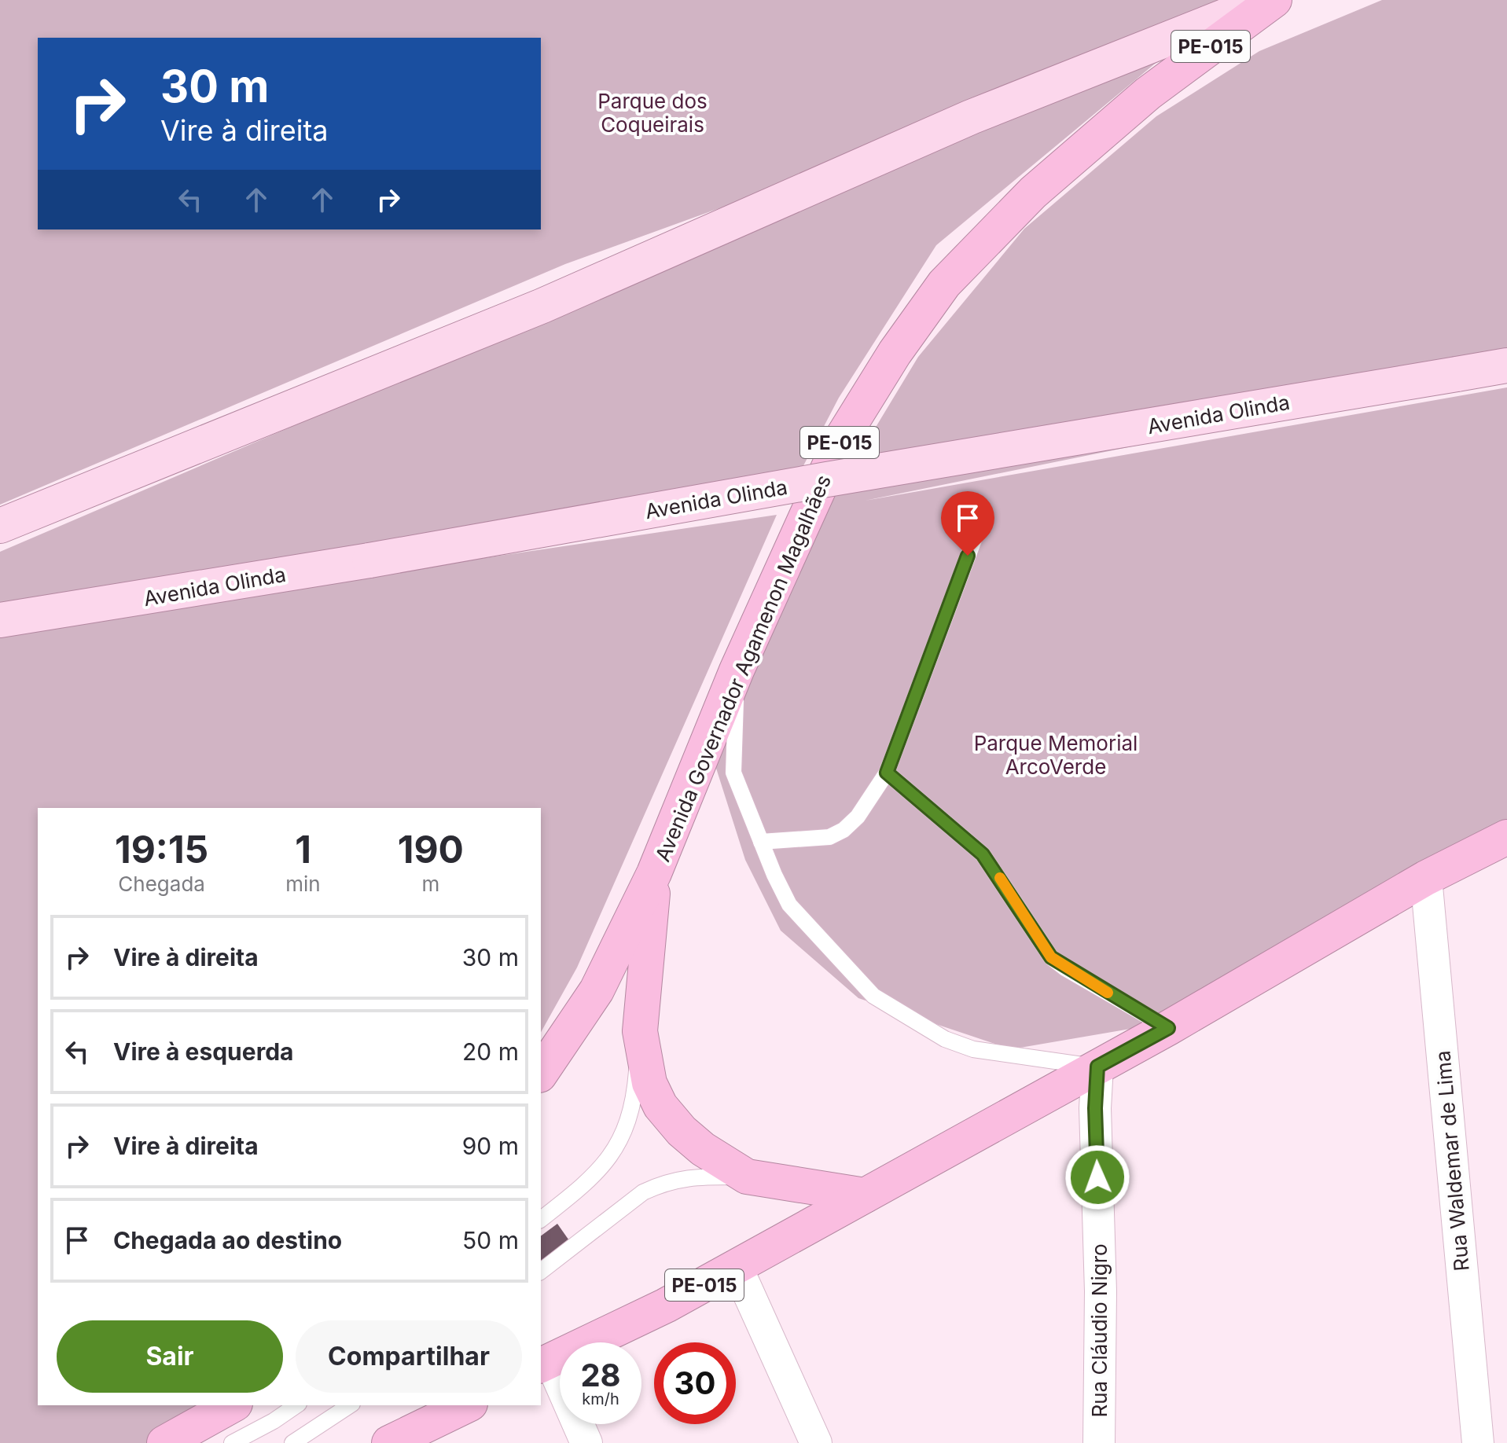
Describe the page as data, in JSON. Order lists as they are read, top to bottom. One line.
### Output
{"streets":{"highway":["PE-015","Avenida Governador Agamenon Magalhães"],"main road":["Avenida Olinda"],"street":["Rua Waldemar de Lima","Rua Cláudio Nigro"]},"crossings":[["PE-015","Rua Waldemar de Lima"],["PE-015","Rua Cláudio Nigro"]],"parks":["Parque dos Coqueirais","Parque Memorial ArcoVerde"],"page":{"turn":["30 m","Vire à direita"],"eta":["19:15","Chegada","1","min","190","m"],"list":[{"name":"Vire à direita","value":"30 m"},{"name":"Vire à esquerda","value":"20 m"},{"name":"Vire à direita","value":"90 m"},{"name":"Chegada ao destino","value":"50 m"}],"buttons":["Sair","Compartilhar"],"speed":"28 km/h","limit":"30"}}
